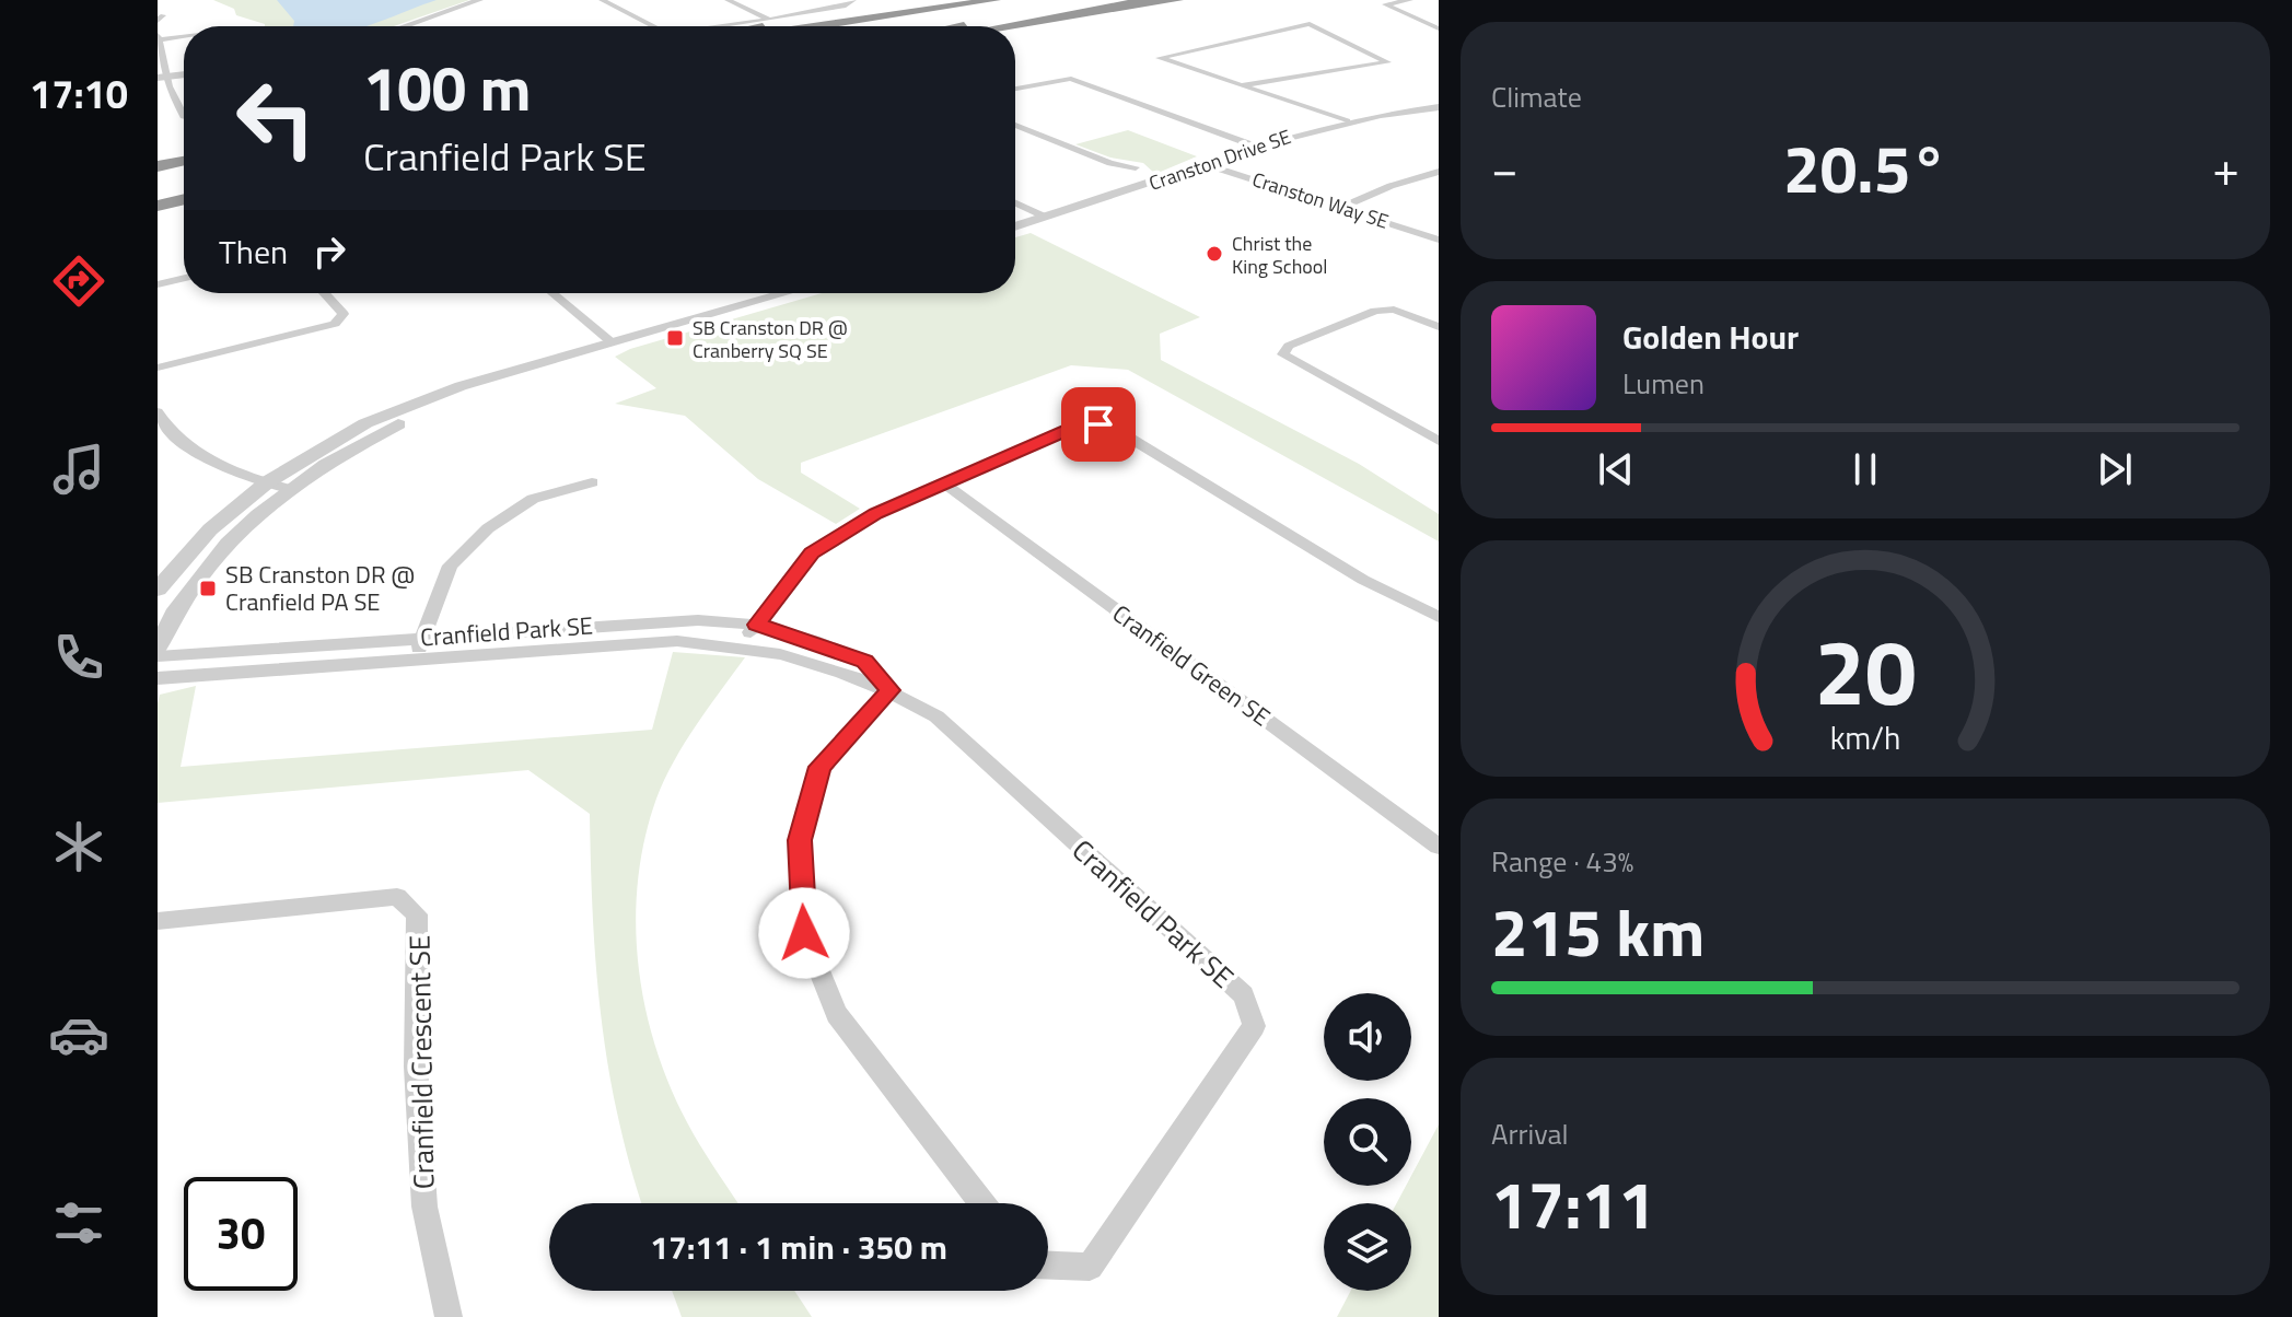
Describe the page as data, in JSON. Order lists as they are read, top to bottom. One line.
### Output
{"streets":{"street":["Cranston Drive SE","Cranston Way SE","Cranfield Park SE","Cranfield Green SE","Cranfield Crescent SE"]},"crossings":[["Cranston Drive SE","Cranston Way SE"]],"places":{"other":["Christ the King School"],"transit":["SB Cranston DR @ Cranberry SQ SE","SB Cranston DR @ Cranfield PA SE"]},"page":{"tabs":"17:10","tile":["Climate",["Range · 43%","215 km"],["Arrival","17:11"]],"turn":["100 m","Cranfield Park SE"],"heat":["−","20.5°","+"],"then":"Then","song":["Golden Hour","Lumen"],"limit":"30","trip":"17:11 · 1 min · 350 m","gauge":["20","km/h"]}}
